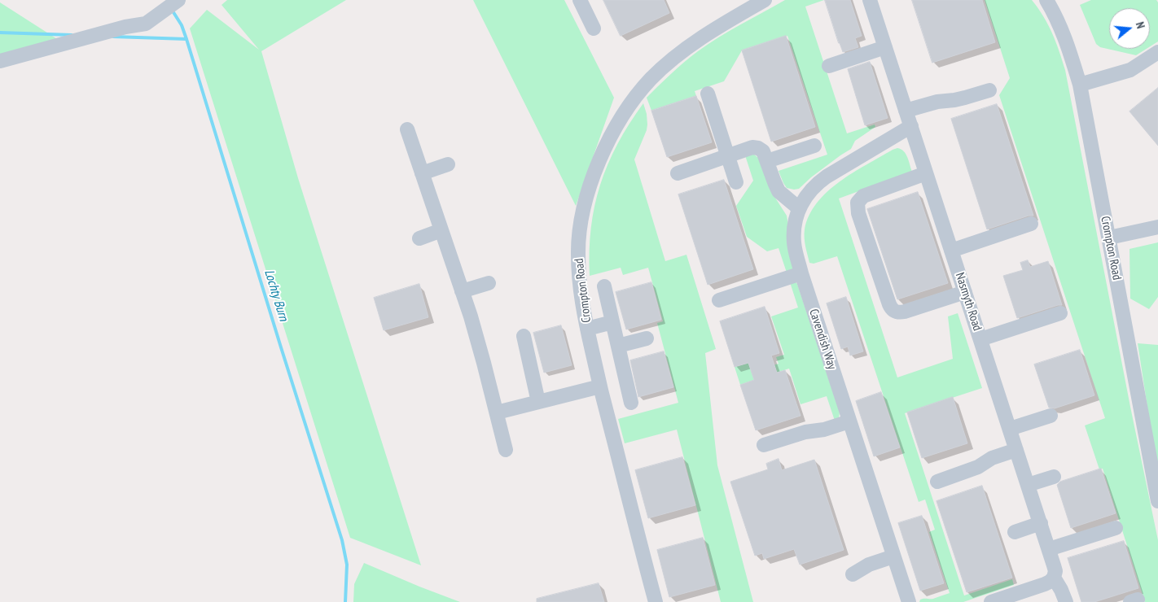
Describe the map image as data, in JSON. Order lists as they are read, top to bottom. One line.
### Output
{"streets":{"street":["Crompton Road","Nasmyth Road","Cavendish Way"]},"crossings":[["Nasmyth Road","Cavendish Way"]],"water":["Lochty Burn"],"north":"right"}
